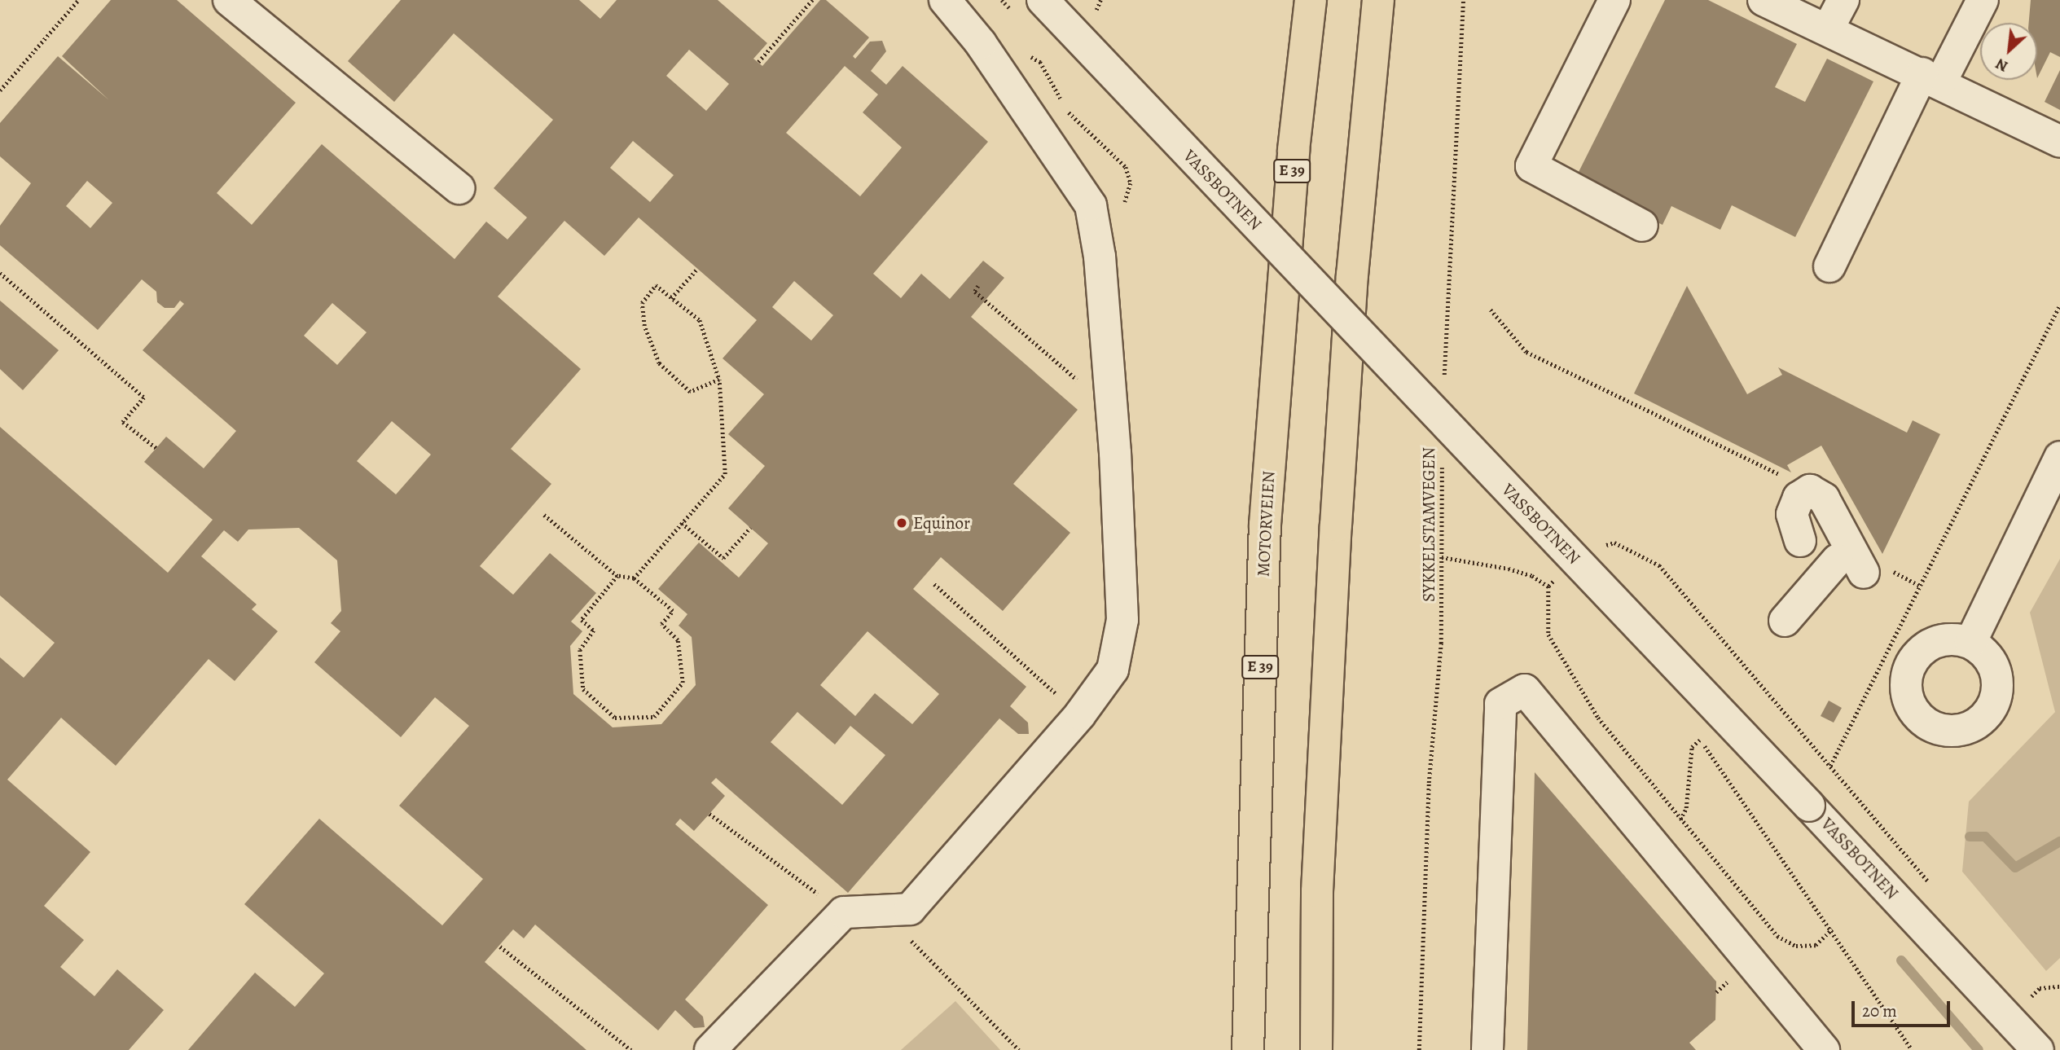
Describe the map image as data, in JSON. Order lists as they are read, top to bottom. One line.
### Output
{"streets":{"highway":["E 39","MOTORVEIEN"],"street":["VASSBOTNEN"],"path":["SYKKELSTAMVEGEN"]},"places":["Equinor"],"scale_bar":"20 m","north":"bottom left"}
